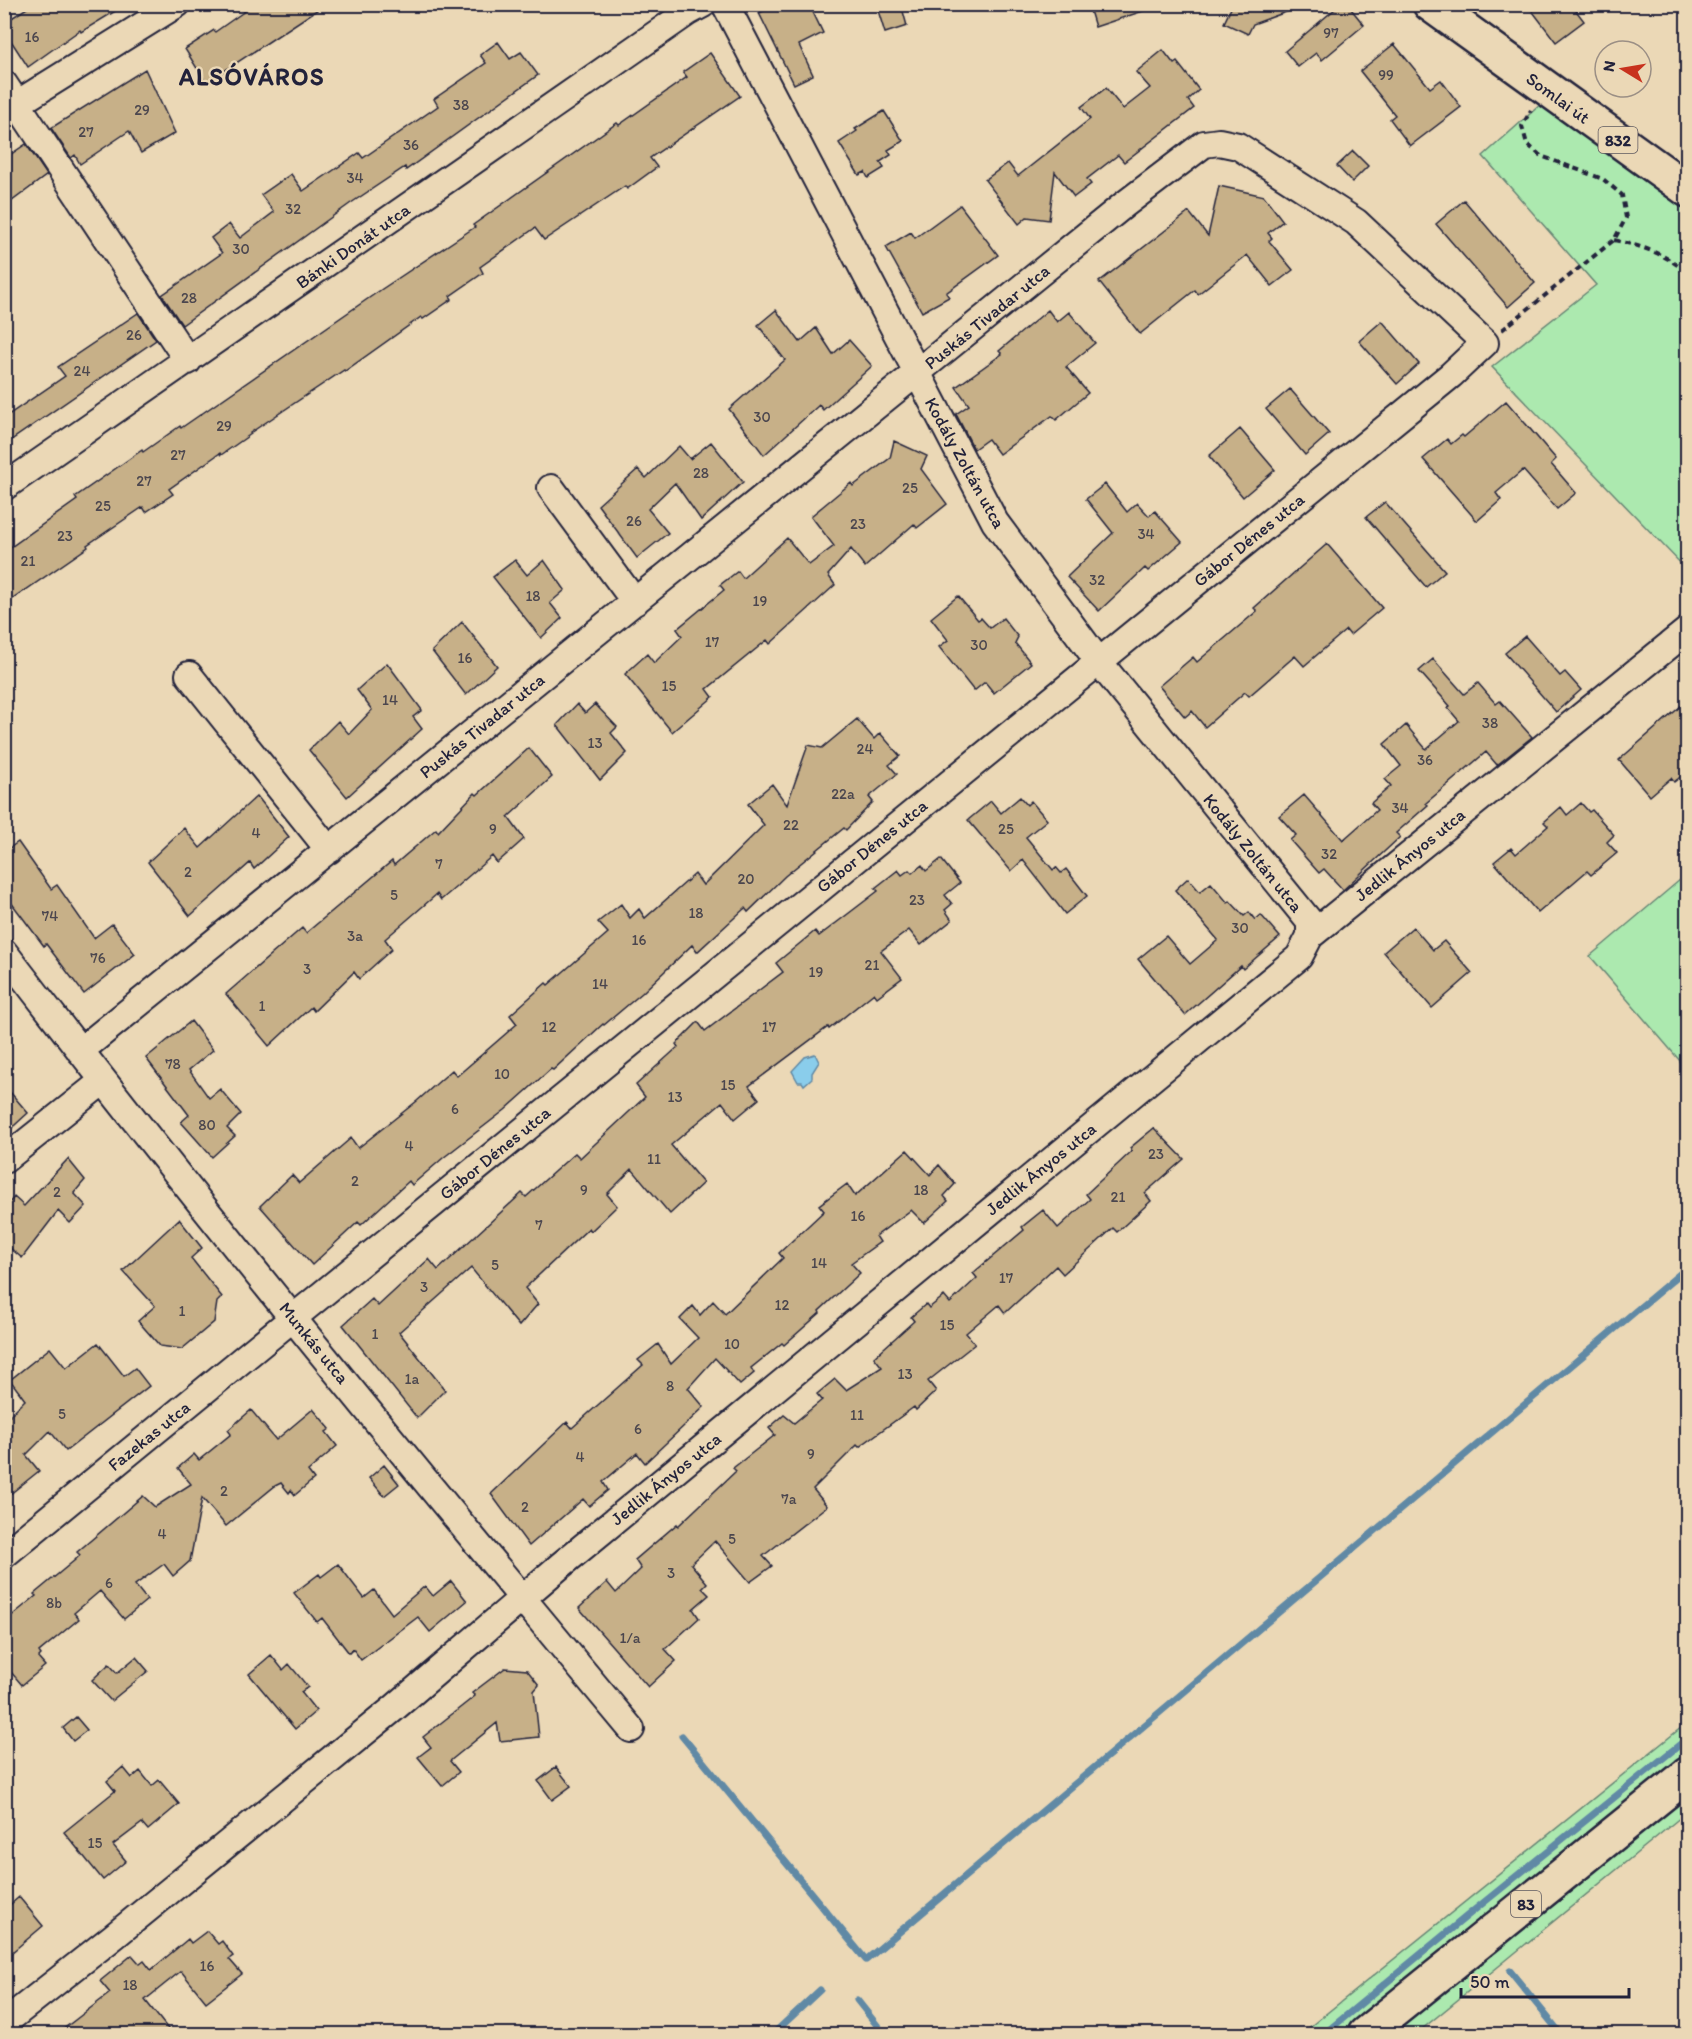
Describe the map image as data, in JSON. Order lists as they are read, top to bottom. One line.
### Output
{"streets":{"main road":["Somlai út","832","83"],"street":["Bánki Donát utca","Puskás Tivadar utca","Kodály Zoltán utca","Gábor Dénes utca","Jedlik Ányos utca","Munkás utca","Fazekas utca"]},"crossings":[["Puskás Tivadar utca","Kodály Zoltán utca"],["Puskás Tivadar utca","Gábor Dénes utca"],["Puskás Tivadar utca","Munkás utca"],["Kodály Zoltán utca","Gábor Dénes utca"],["Kodály Zoltán utca","Jedlik Ányos utca"],["Gábor Dénes utca","Munkás utca"],["Gábor Dénes utca","Fazekas utca"],["Jedlik Ányos utca","Munkás utca"],["Munkás utca","Fazekas utca"]],"districts":["ALSÓVÁROS"],"house_numbers":["97","16","99","38","29","27","36","34","32","30","28","26","24","30","29","27","28","27","25","25","26","23","34","23","21","32","18","19","17","30","16","15","14","38","13","24","36","22a","34","22","9","25","4","32","7","2","20","5","23","18","74","30","3a","16","76","21","3","19","14","1","12","17","78","10","15","13","6","80","4","23","11","2","9","18","2","21","16","7","14","5","17","3","12","1","15","1","10","13","1a","8","5","11","6","9","4","2","7a","2","4","5","3","6","8b","1/a","15","16","18"],"scale_bar":"50 m","north":"left"}
